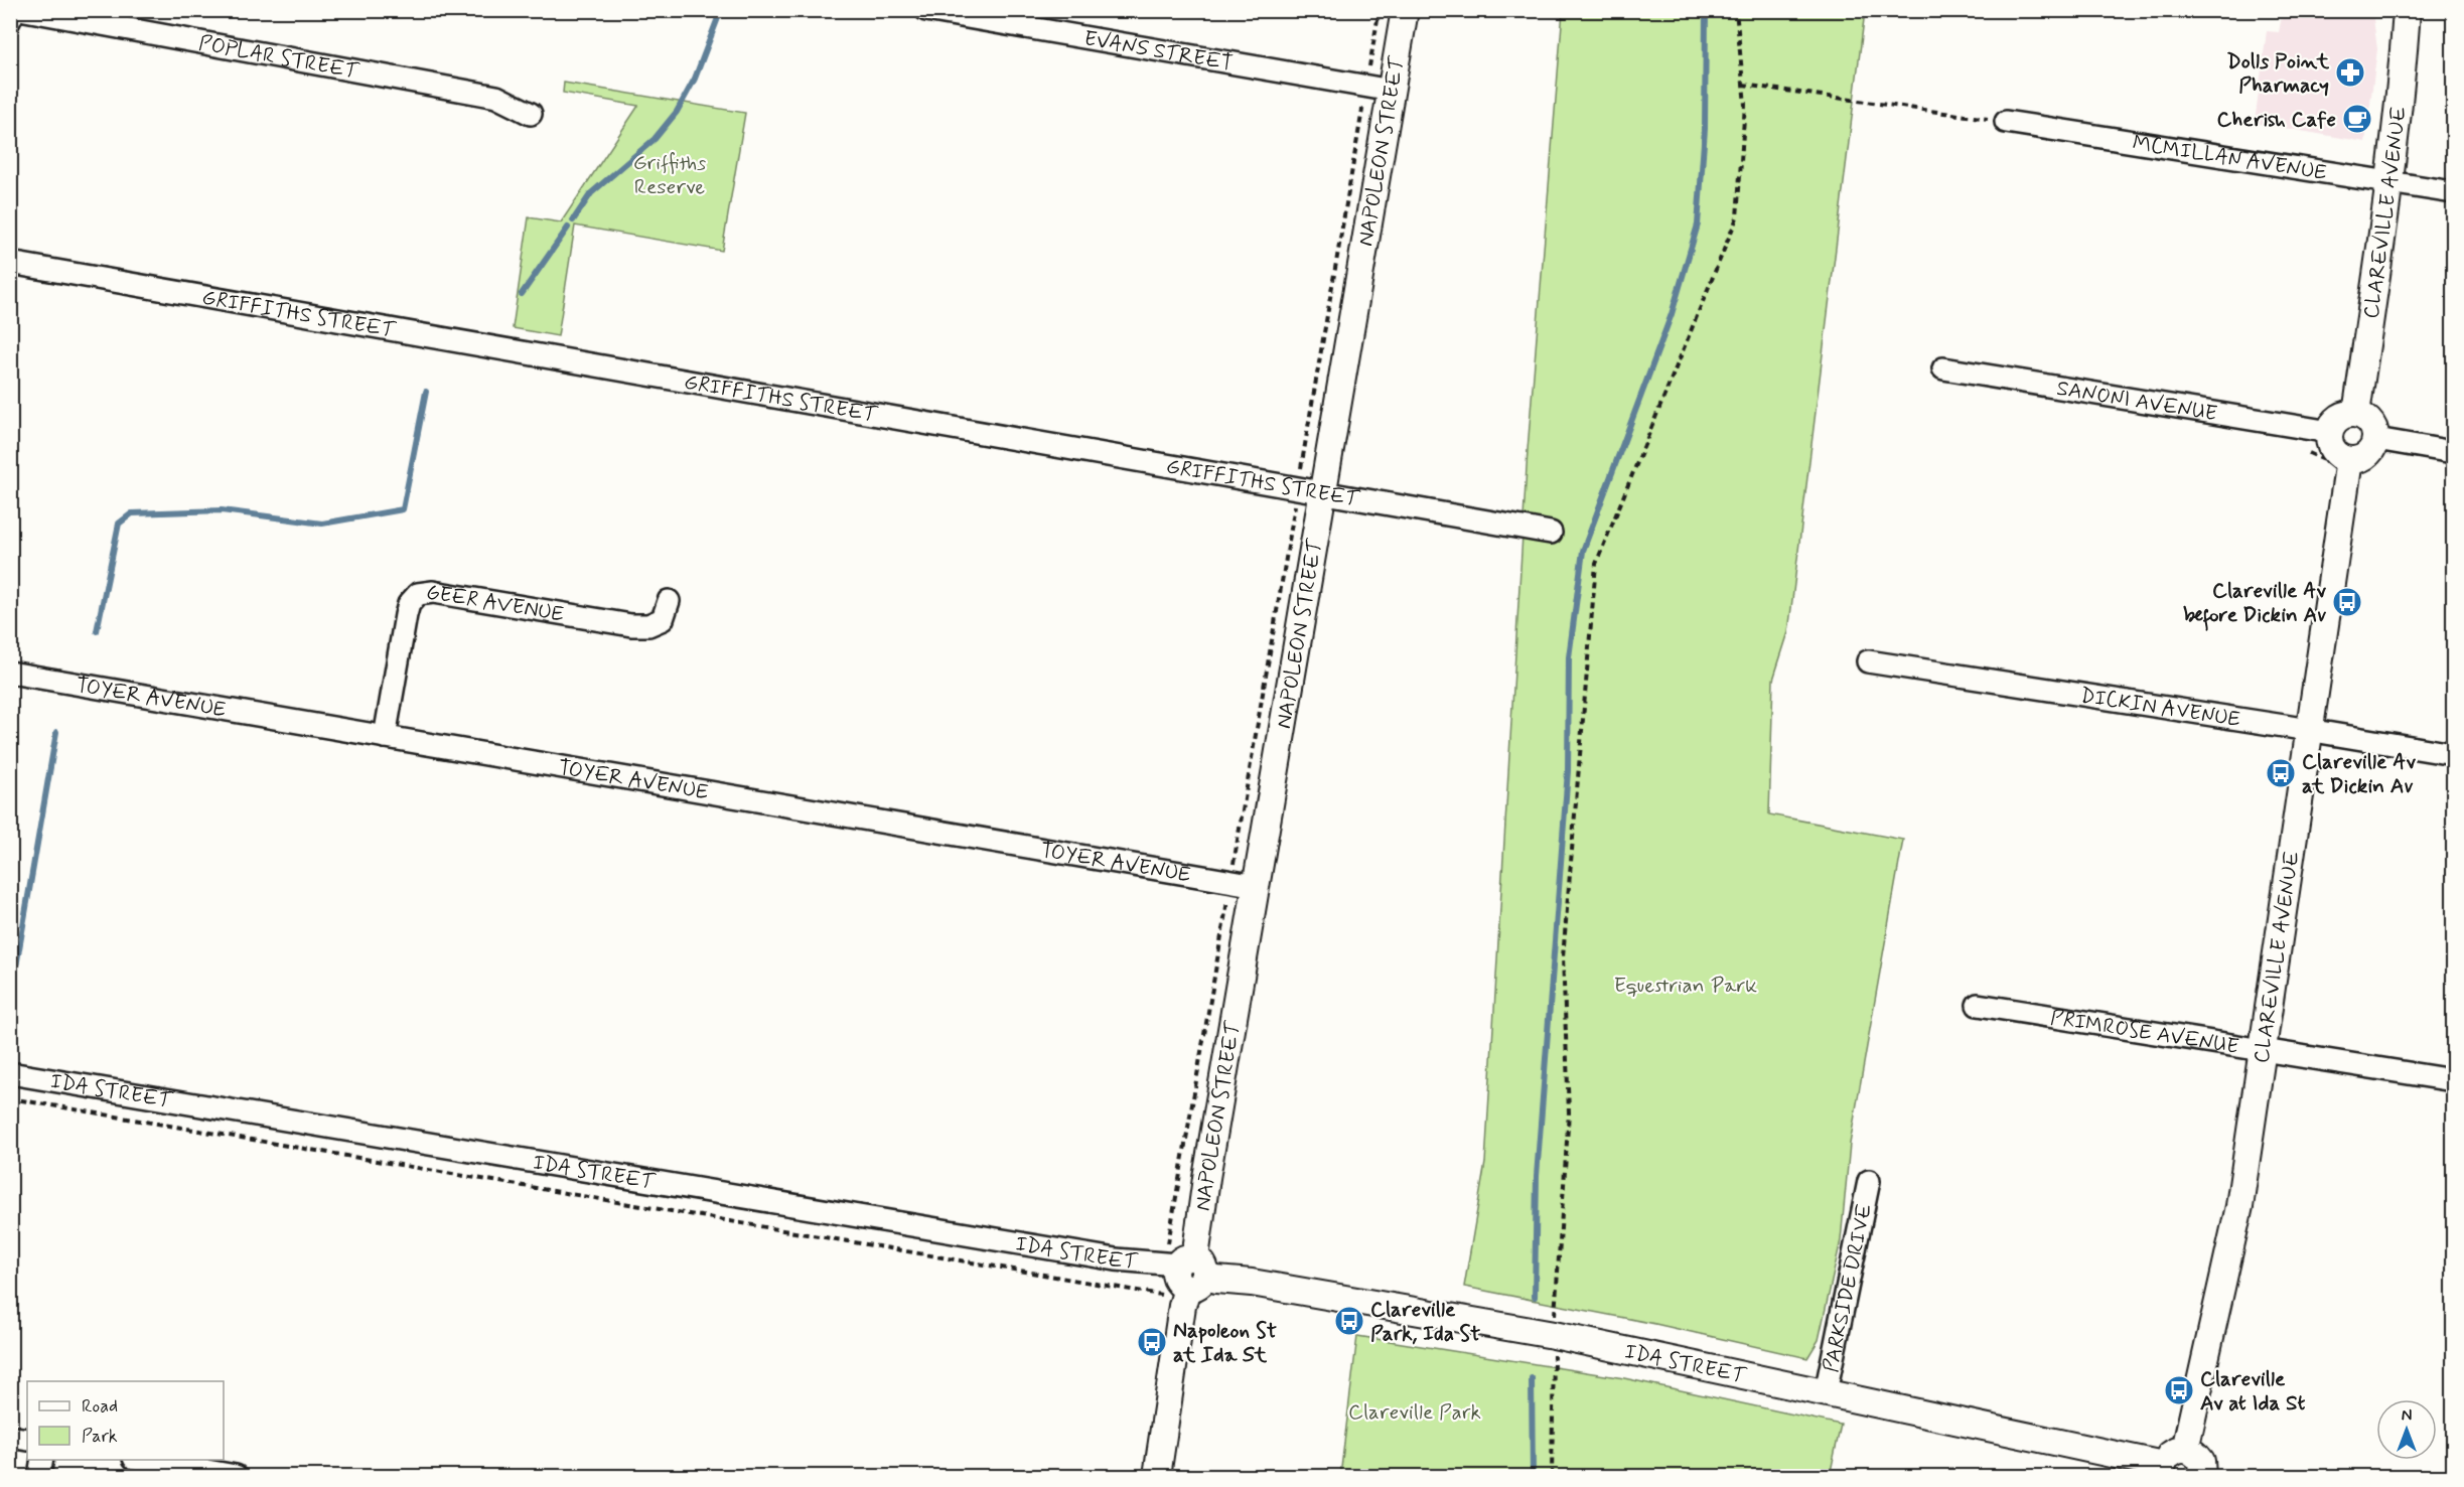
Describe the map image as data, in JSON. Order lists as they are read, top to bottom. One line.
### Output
{"streets":{"street":["EVANS STREET","POPLAR STREET","NAPOLEON STREET","MCMILLAN AVENUE","CLAREVILLE AVENUE","GRIFFITHS STREET","SANONI AVENUE","GEER AVENUE","TOYER AVENUE","DICKIN AVENUE","PRIMROSE AVENUE","IDA STREET","PARKSIDE DRIVE"]},"crossings":[["EVANS STREET","NAPOLEON STREET"],["NAPOLEON STREET","GRIFFITHS STREET"],["NAPOLEON STREET","TOYER AVENUE"],["NAPOLEON STREET","IDA STREET"],["MCMILLAN AVENUE","CLAREVILLE AVENUE"],["CLAREVILLE AVENUE","SANONI AVENUE"],["CLAREVILLE AVENUE","DICKIN AVENUE"],["CLAREVILLE AVENUE","PRIMROSE AVENUE"],["GEER AVENUE","TOYER AVENUE"],["IDA STREET","PARKSIDE DRIVE"]],"parks":["Griffiths Reserve","Equestrian Park","Clareville Park"],"places":{"pharmacy":["Dolls Point Pharmacy"],"cafe":["Cherish Cafe"],"bus stop":["Clareville Av before Dickin Av","Clareville Av at Dickin Av","Clareville Park, Ida St","Napoleon St at Ida St","Clareville Av at Ida St"]},"legend":["Road","Park"],"north":"top"}
